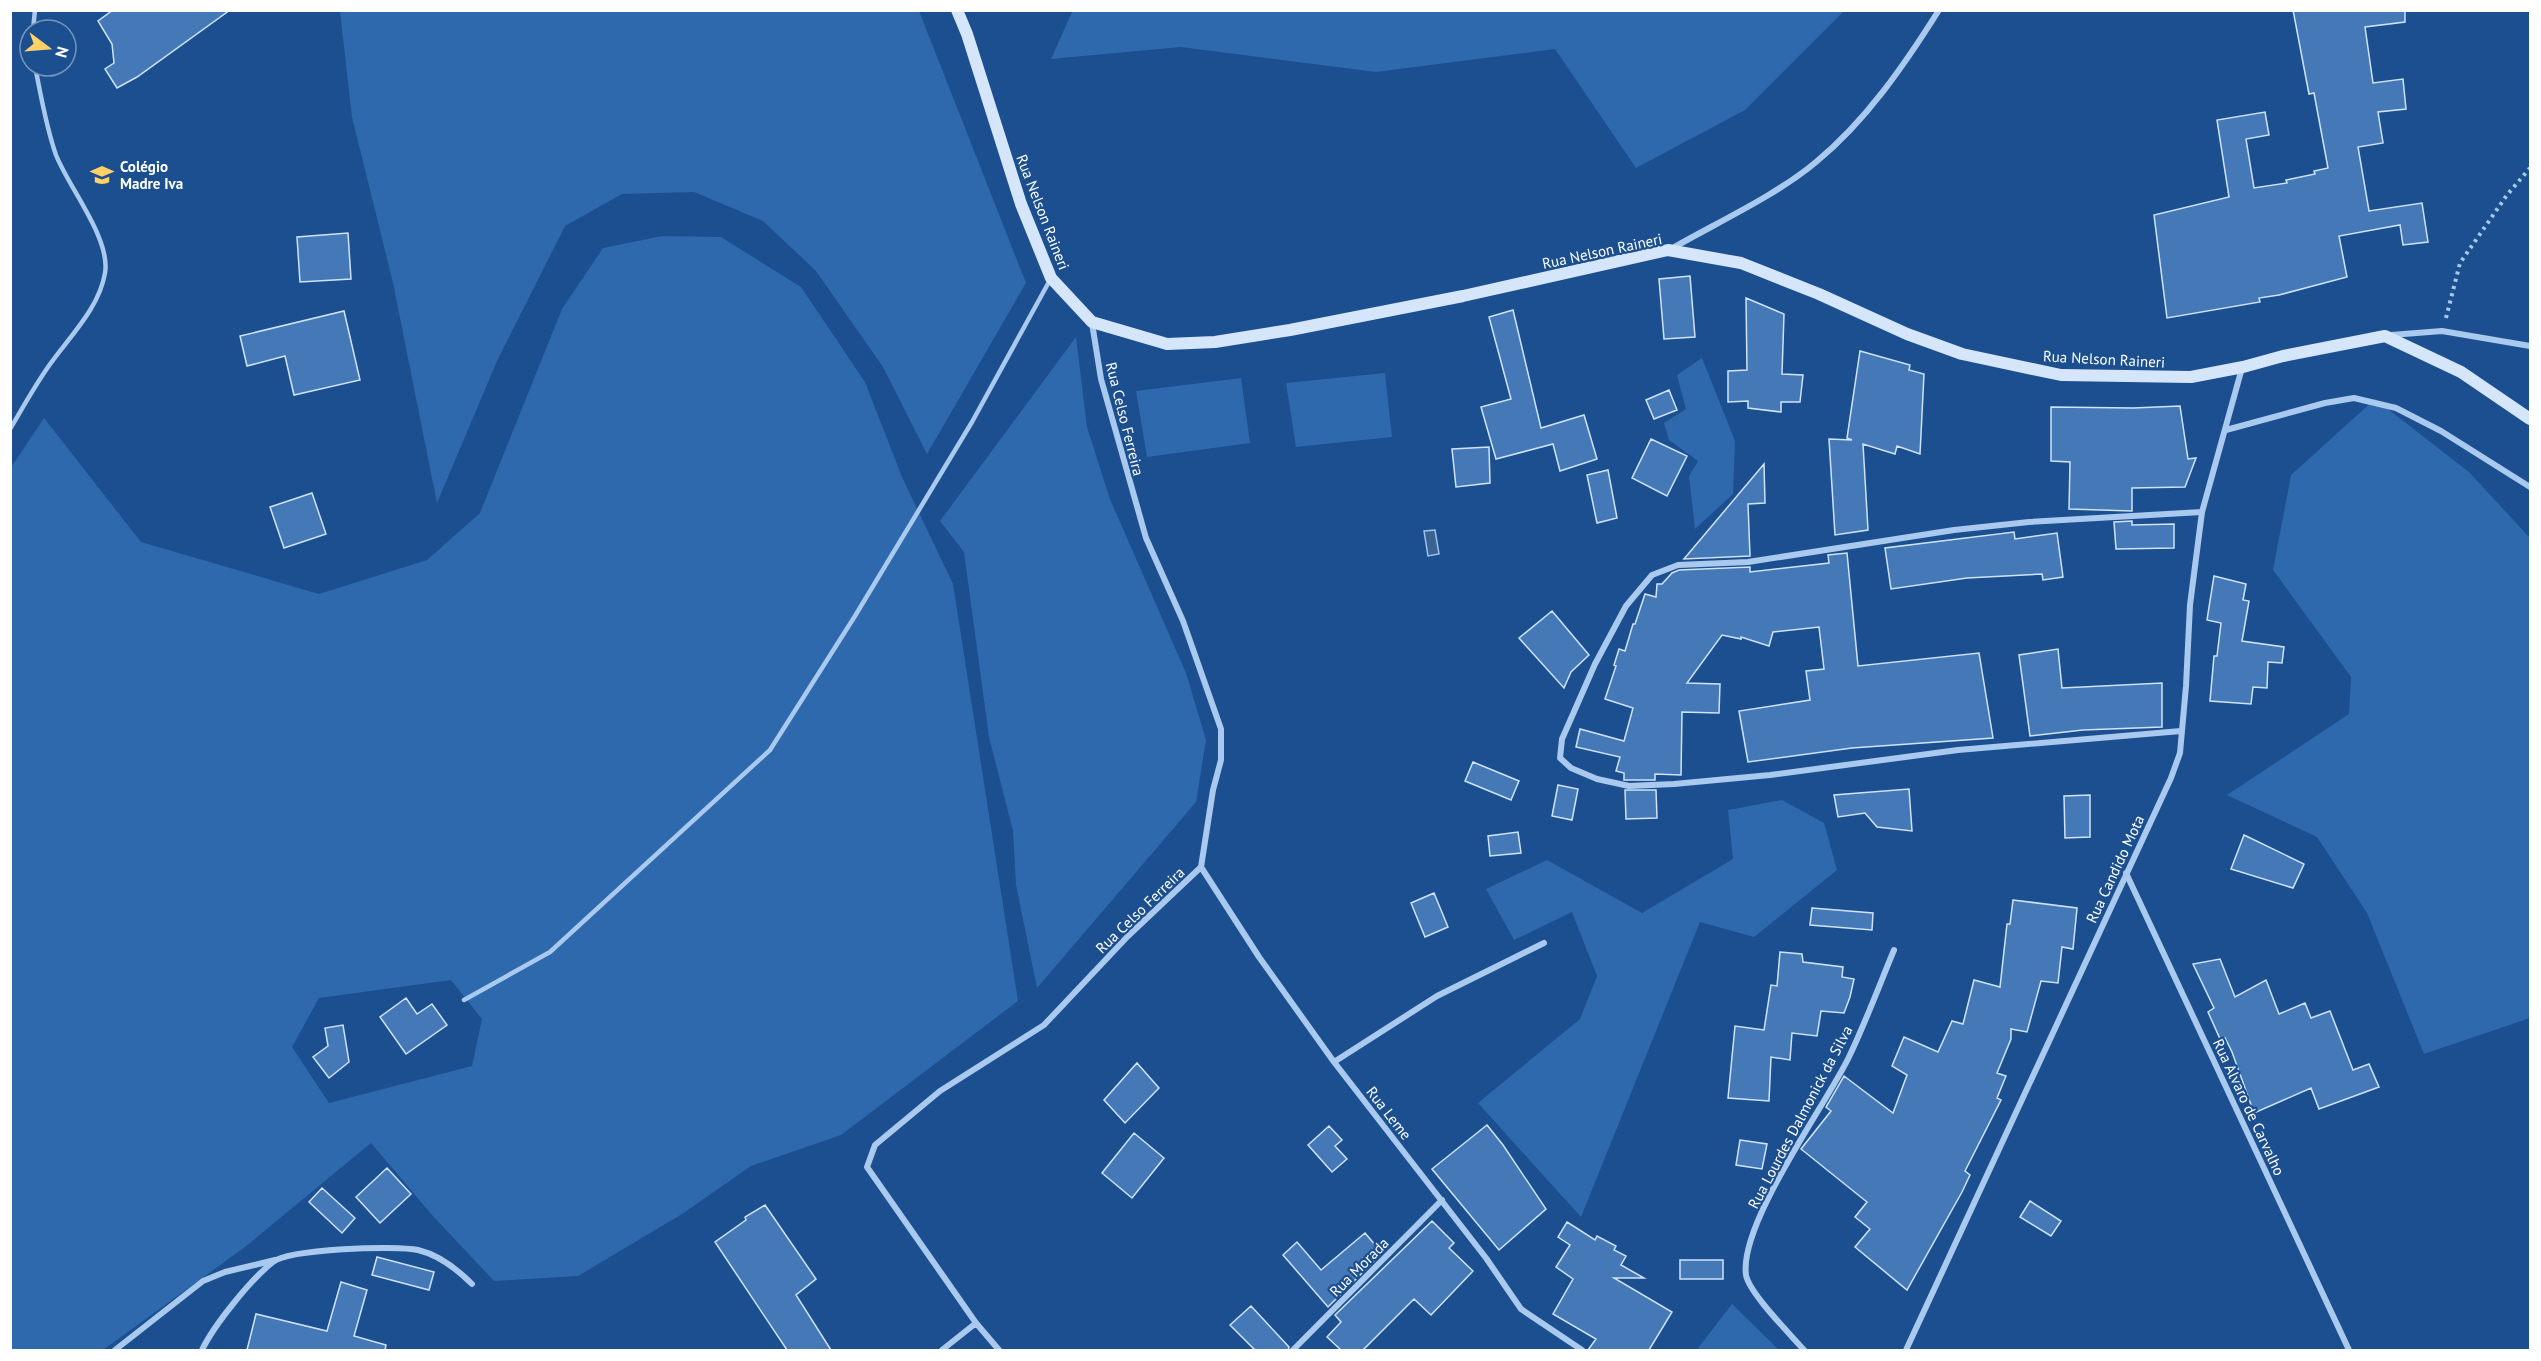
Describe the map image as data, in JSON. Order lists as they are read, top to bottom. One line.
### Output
{"streets":{"main road":["Rua Nelson Raineri"],"street":["Rua Celso Ferreira","Rua Candido Mota","Rua Alvaro de Carvalho","Rua Leme","Rua Lourdes Dalmonick da Silva","Rua Morada"]},"crossings":[["Rua Nelson Raineri","Rua Celso Ferreira"],["Rua Nelson Raineri","Rua Candido Mota"],["Rua Celso Ferreira","Rua Leme"],["Rua Candido Mota","Rua Alvaro de Carvalho"],["Rua Leme","Rua Morada"]],"places":{"school or university":["Colégio Madre Iva"]},"north":"right"}
